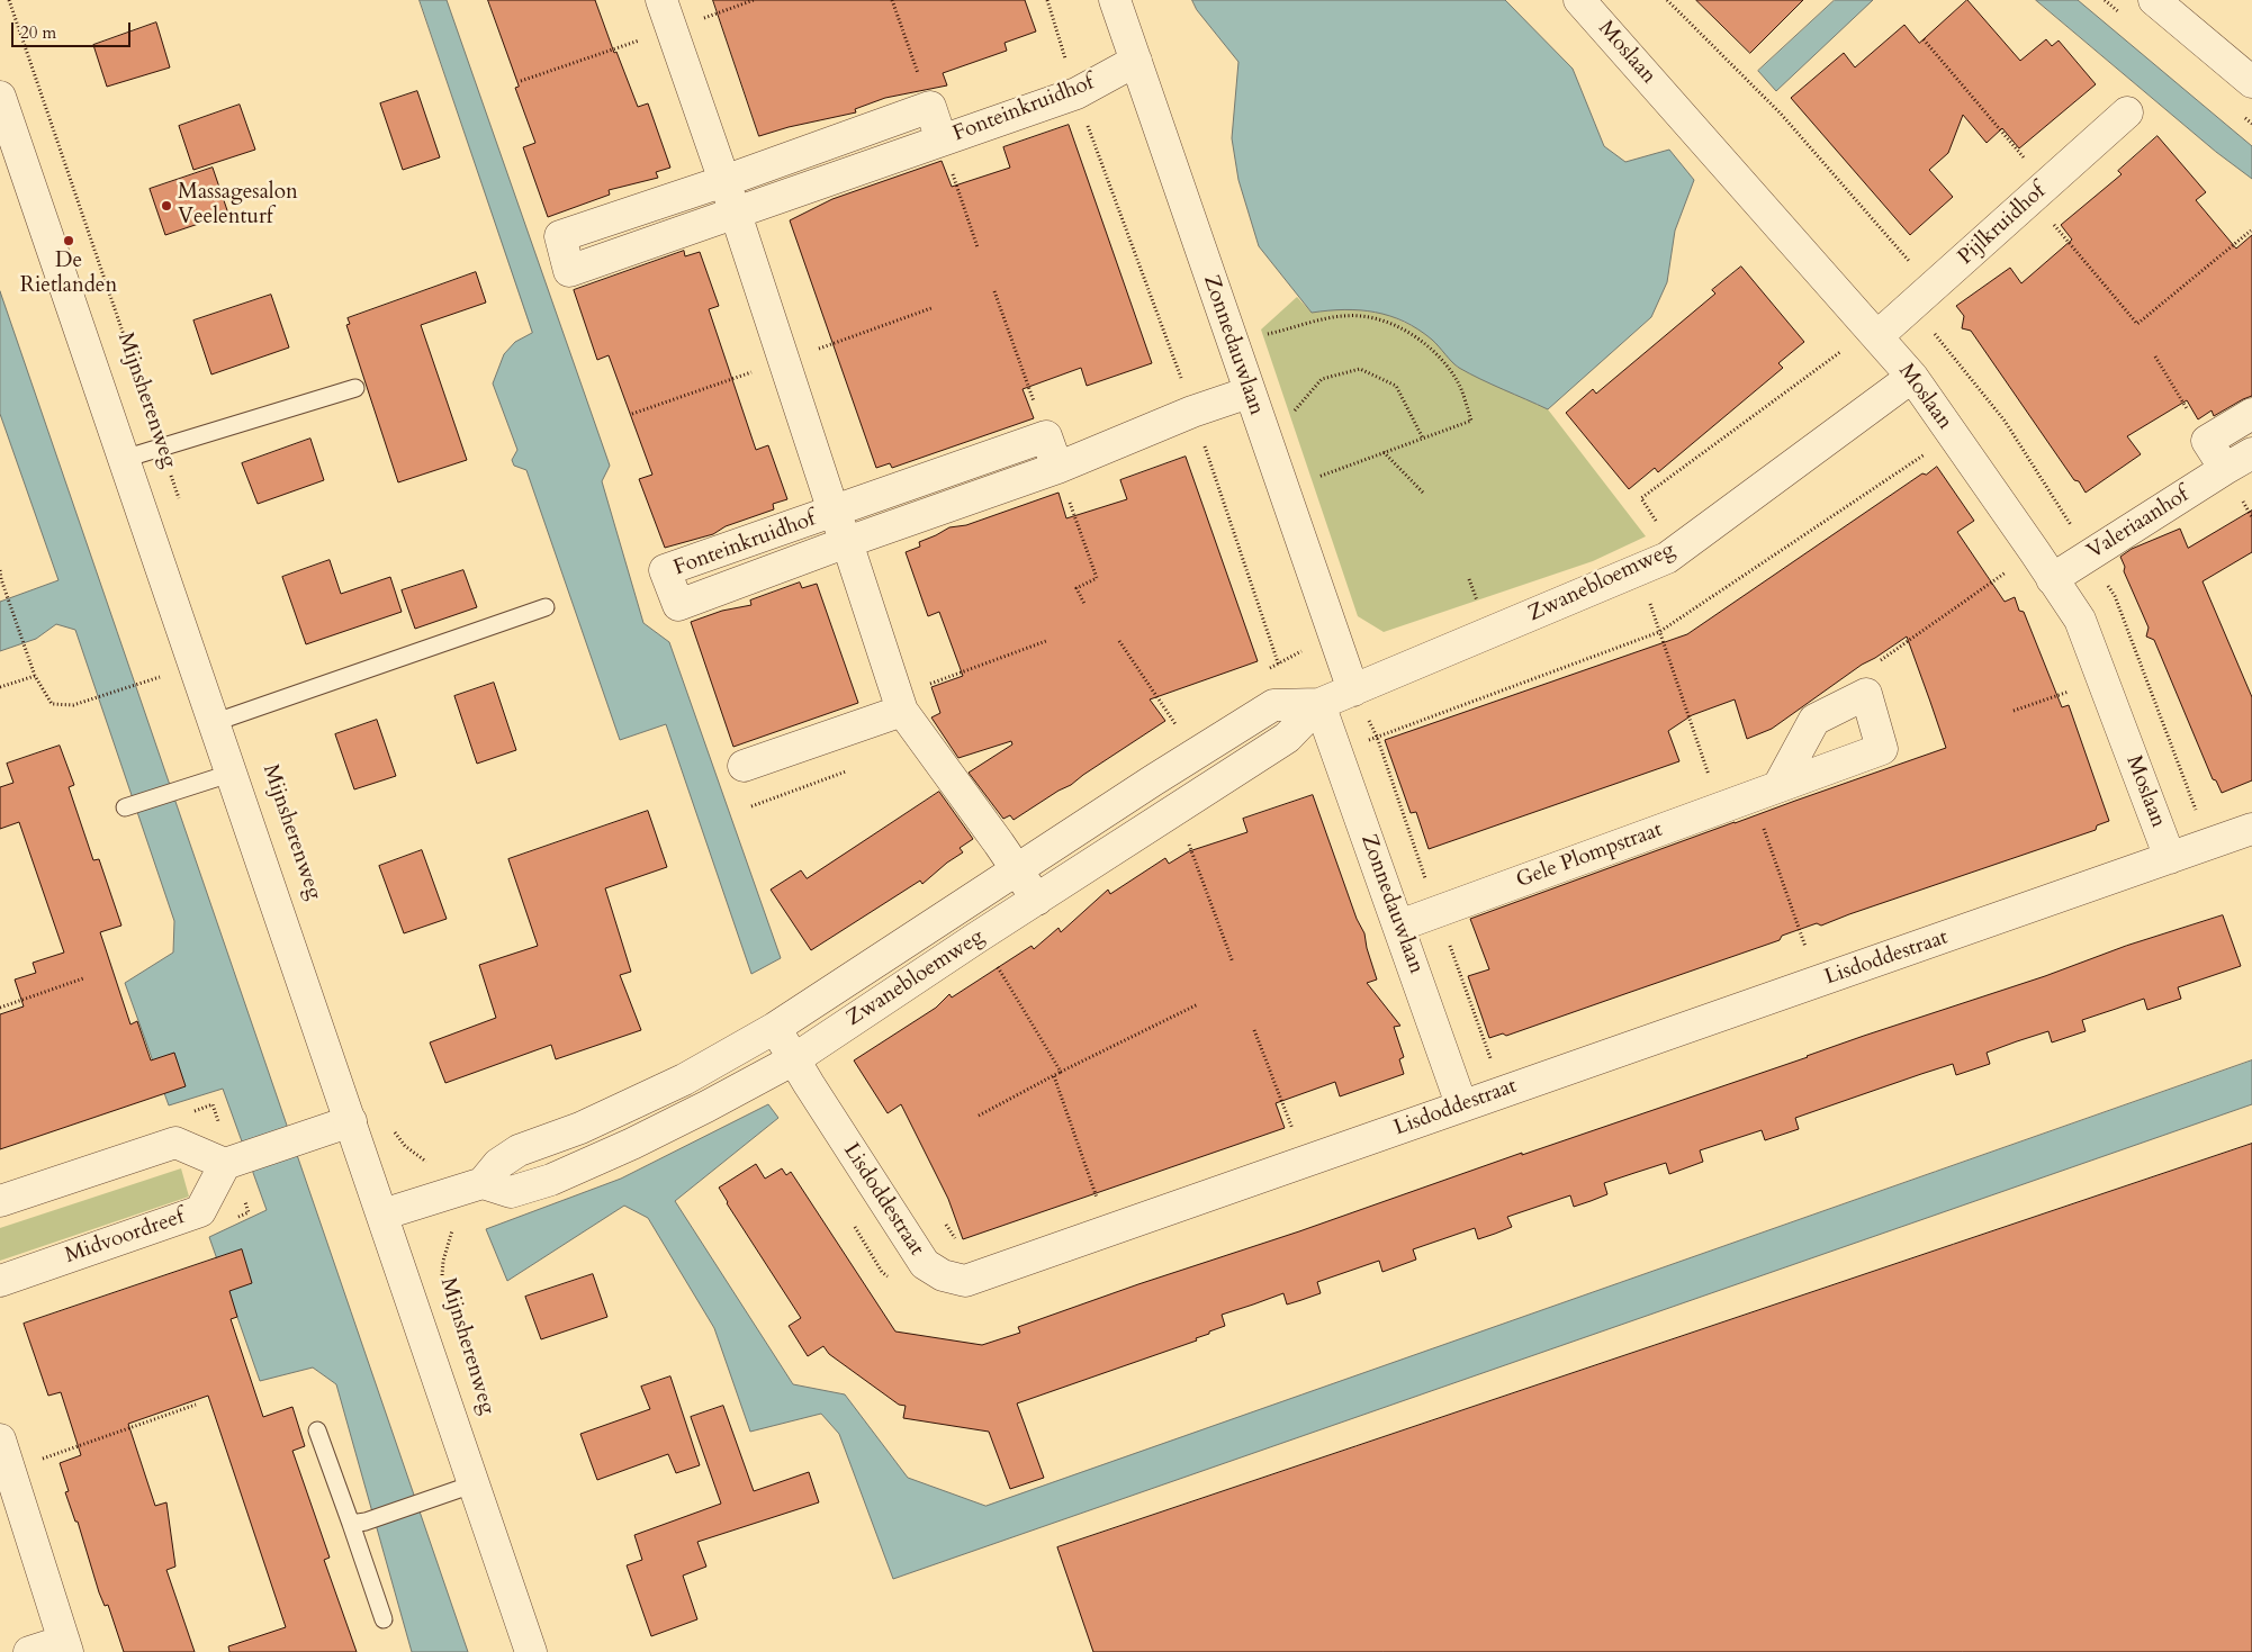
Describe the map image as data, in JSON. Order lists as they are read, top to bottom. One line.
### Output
{"streets":{"street":["Moslaan","Fonteinkruidhof","Pijlkruidhof","Zonnedauwlaan","Mijnsherenweg","Valeriaanhof","Zwanebloemweg","Gele Plompstraat","Lisdoddestraat","Midvoordreef"]},"crossings":[["Moslaan","Pijlkruidhof"],["Moslaan","Valeriaanhof"],["Moslaan","Zwanebloemweg"],["Moslaan","Lisdoddestraat"],["Fonteinkruidhof","Zonnedauwlaan"],["Fonteinkruidhof","Zwanebloemweg"],["Zonnedauwlaan","Zwanebloemweg"],["Zonnedauwlaan","Gele Plompstraat"],["Zonnedauwlaan","Lisdoddestraat"],["Zwanebloemweg","Lisdoddestraat"]],"places":["Massagesalon Veelenturf","De Rietlanden"],"scale_bar":"20 m"}
